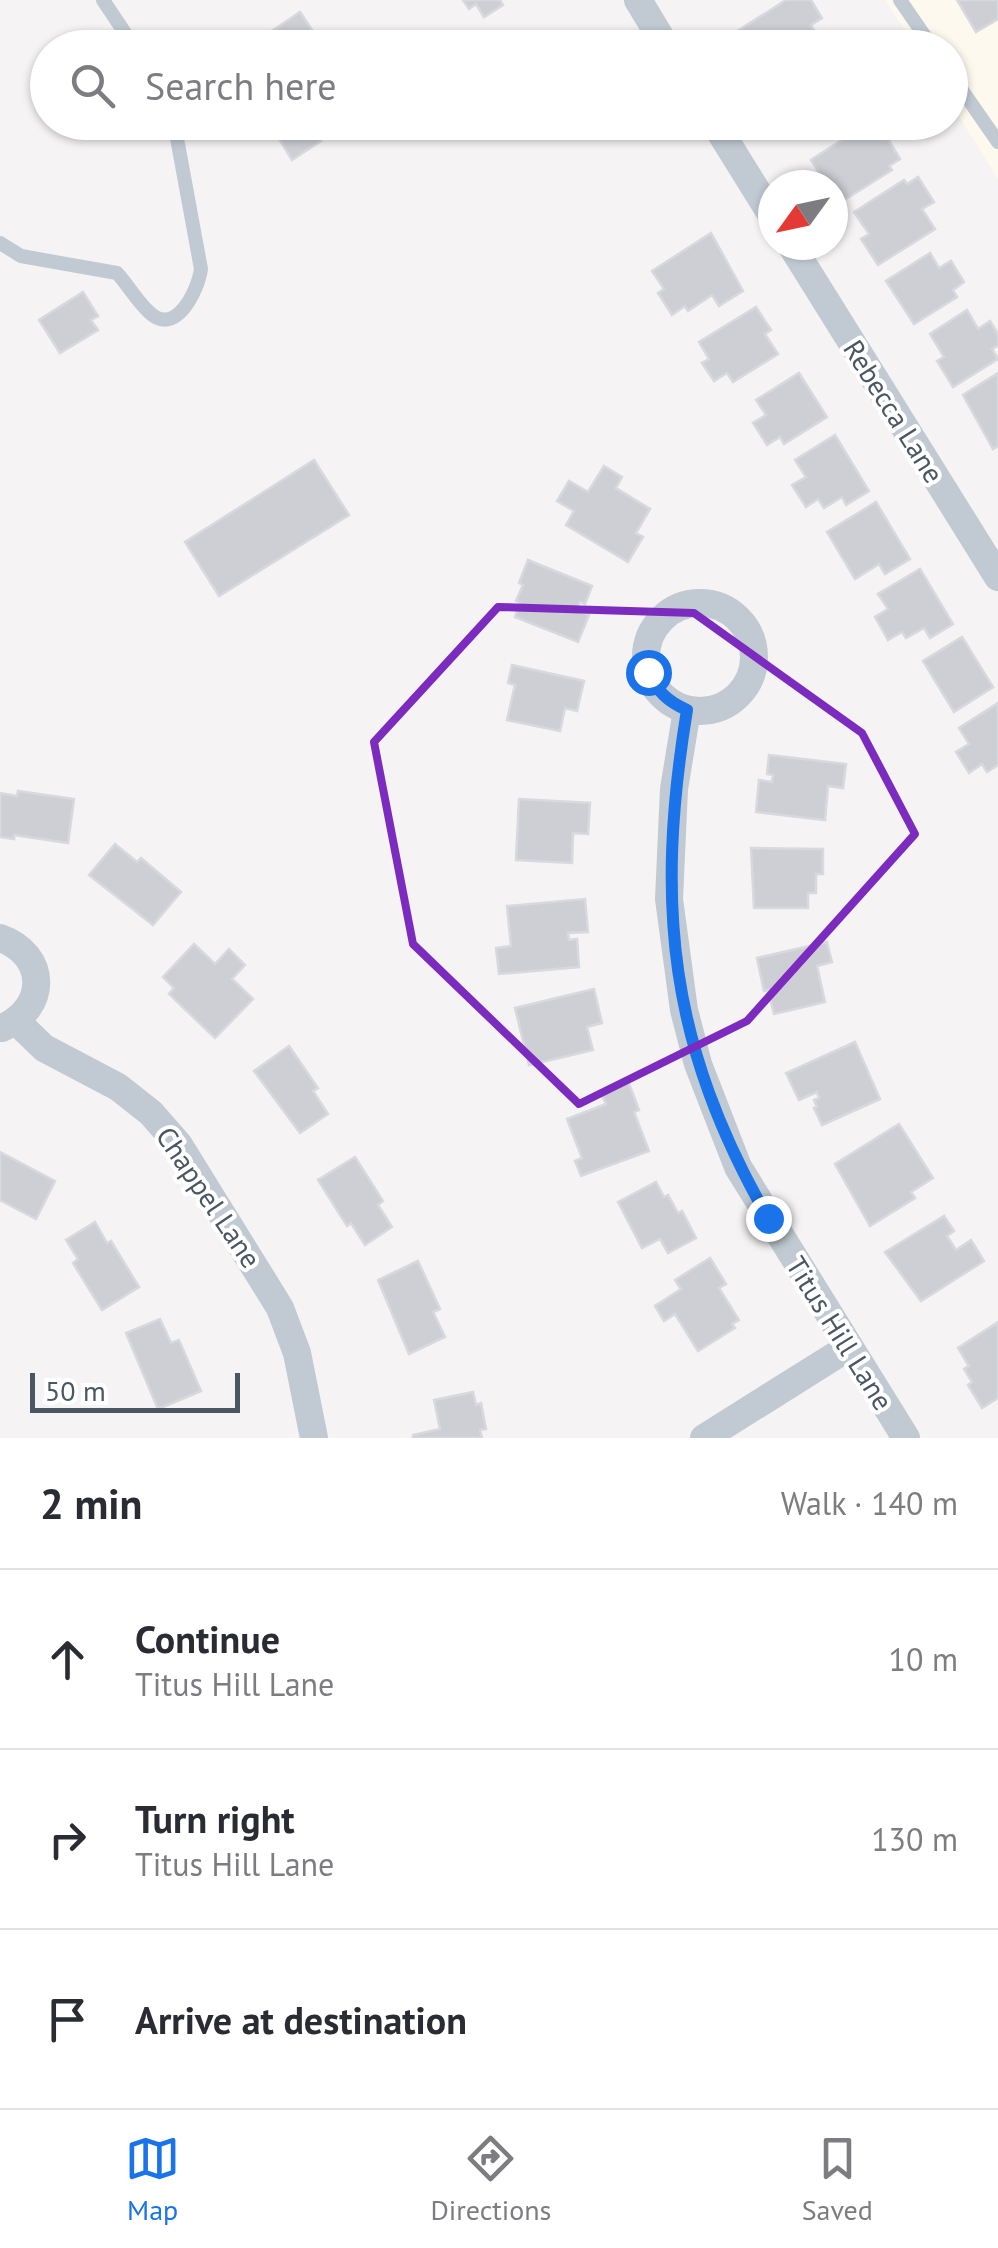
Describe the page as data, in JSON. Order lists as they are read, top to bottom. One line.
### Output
{"streets":{"street":["Rebecca Lane","Chappel Lane","Titus Hill Lane"]},"scale_bar":"50 m","north":"bottom left","page":{"search":"Search here","scale":"50 m","heading":["2 min","Walk · 140 m"],"list":[["Continue","Titus Hill Lane","10 m"],["Turn right","Titus Hill Lane","130 m"],"Arrive at destination"],"nav":["Map","Directions","Saved"]}}
